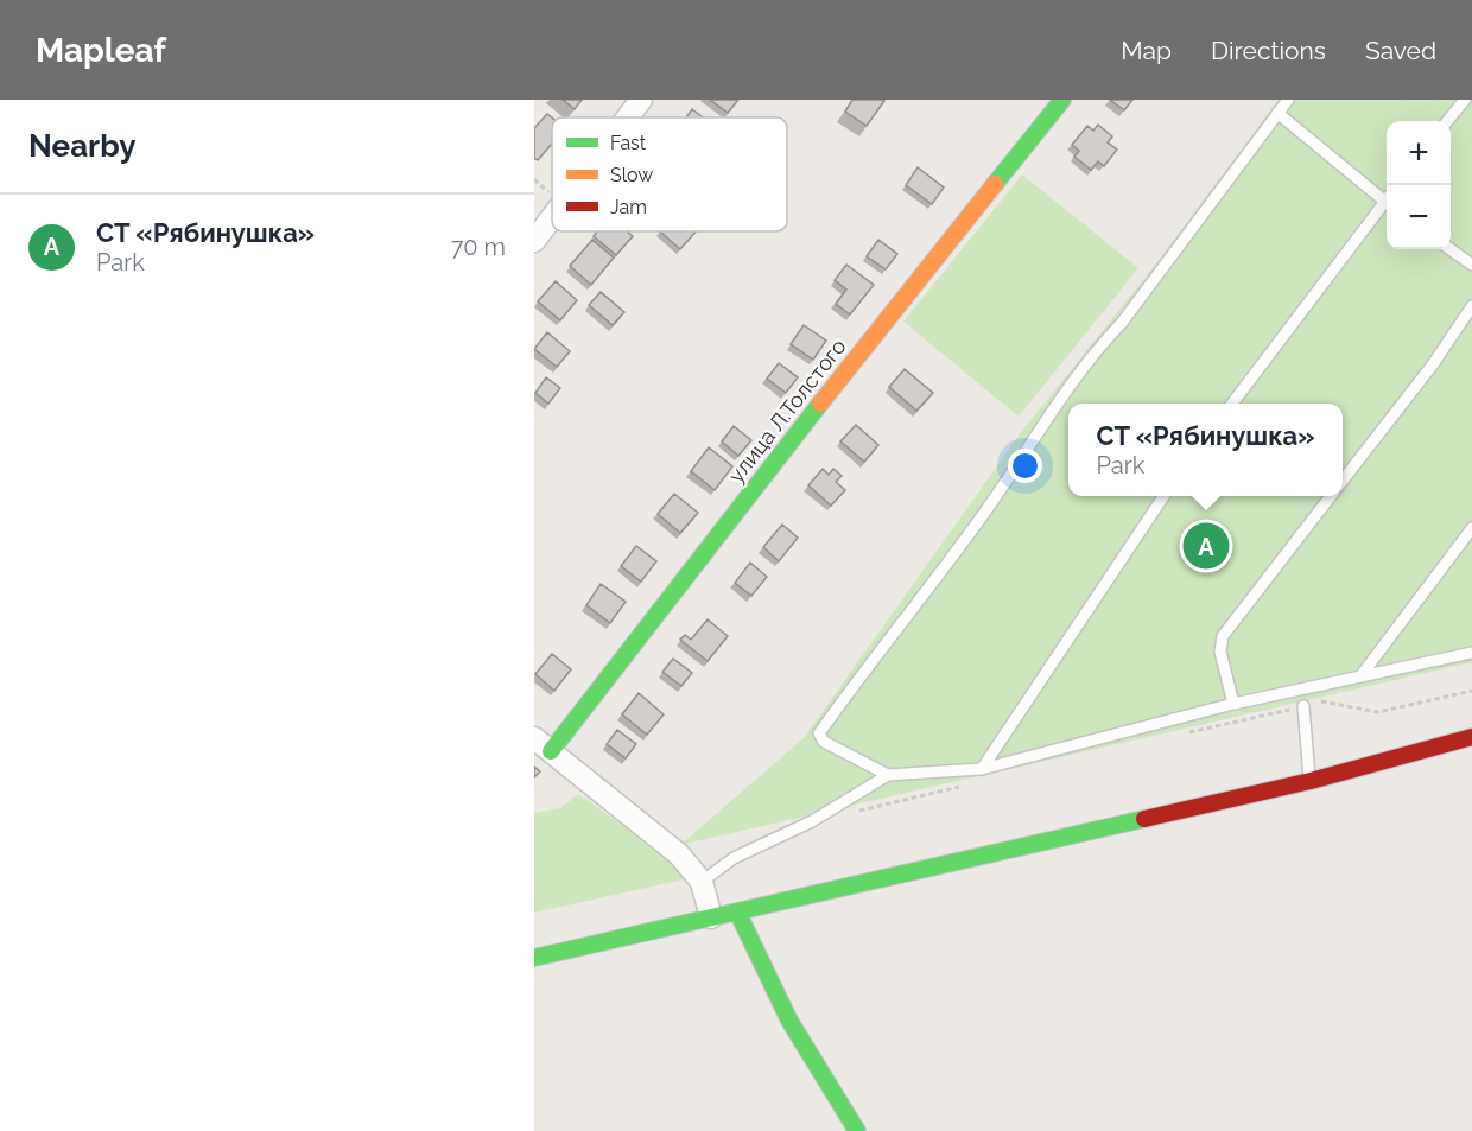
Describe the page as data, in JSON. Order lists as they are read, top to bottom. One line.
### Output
{"streets":{"street":["улица Л.Толстого"]},"legend":["Fast","Slow","Jam"],"page":{"header":"Mapleaf","nav":["Map","Directions","Saved"],"heading":"Nearby","map_buttons":["+","−"],"list":[{"mark":"A","name":"СТ «Рябинушка»","note":"Park","value":"70 m"}],"popup":["СТ «Рябинушка»","Park"],"pins":"A"}}
